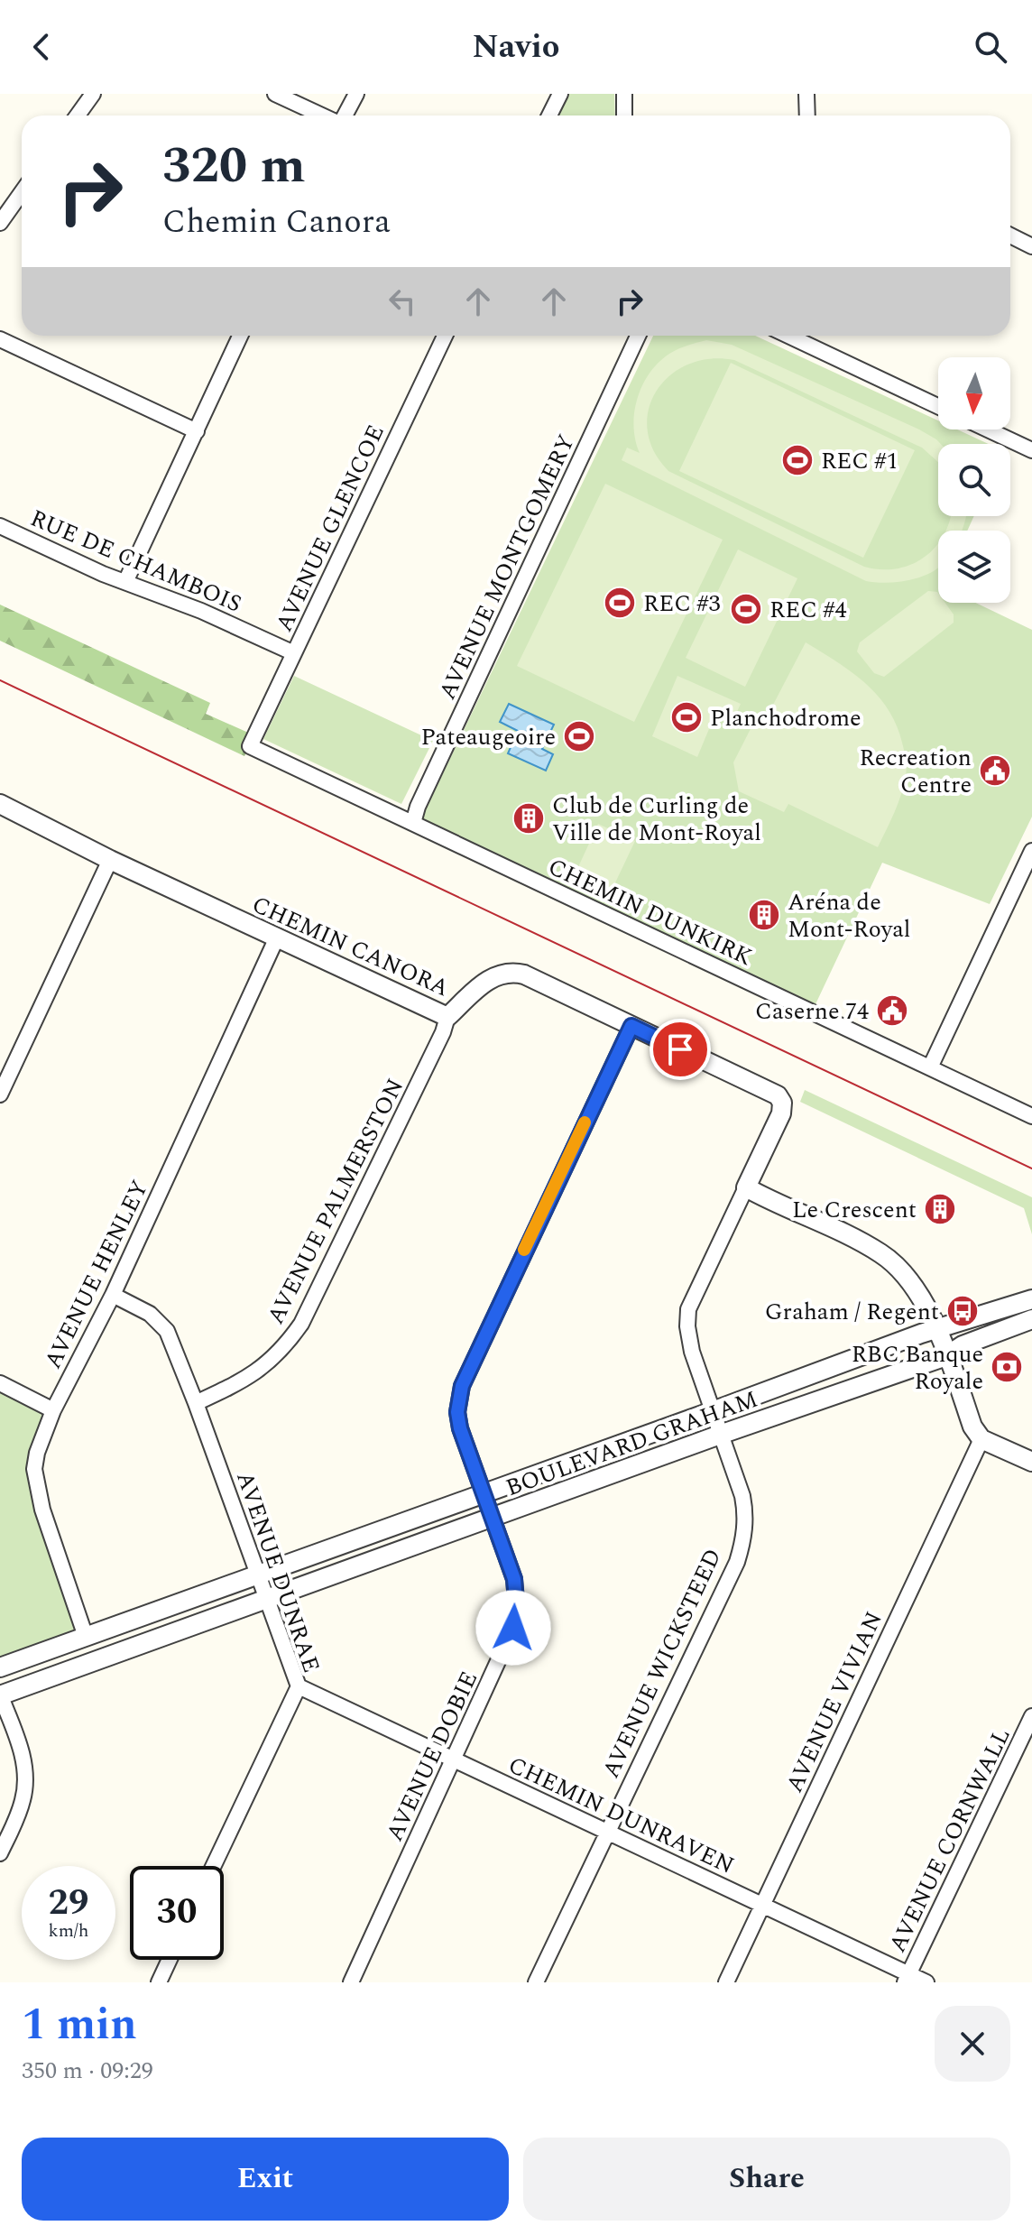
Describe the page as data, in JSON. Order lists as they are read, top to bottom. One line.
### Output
{"streets":{"street":["AVENUE GLENCOE","RUE DE CHAMBOIS","AVENUE MONTGOMERY","CHEMIN DUNKIRK","CHEMIN CANORA","AVENUE PALMERSTON","AVENUE HENLEY","BOULEVARD GRAHAM","AVENUE DUNRAE","AVENUE WICKSTEED","AVENUE VIVIAN","AVENUE DOBIE","CHEMIN DUNRAVEN","AVENUE CORNWALL"]},"crossings":[["AVENUE GLENCOE","RUE DE CHAMBOIS"],["AVENUE GLENCOE","CHEMIN DUNKIRK"],["AVENUE MONTGOMERY","CHEMIN DUNKIRK"],["CHEMIN CANORA","AVENUE PALMERSTON"],["CHEMIN CANORA","AVENUE HENLEY"],["CHEMIN CANORA","AVENUE WICKSTEED"],["CHEMIN CANORA","AVENUE DOBIE"],["AVENUE PALMERSTON","AVENUE DUNRAE"],["AVENUE HENLEY","BOULEVARD GRAHAM"],["AVENUE HENLEY","AVENUE DUNRAE"],["BOULEVARD GRAHAM","AVENUE DUNRAE"],["BOULEVARD GRAHAM","AVENUE WICKSTEED"],["BOULEVARD GRAHAM","AVENUE DOBIE"],["AVENUE DUNRAE","CHEMIN DUNRAVEN"],["AVENUE WICKSTEED","CHEMIN DUNRAVEN"],["AVENUE VIVIAN","CHEMIN DUNRAVEN"],["AVENUE DOBIE","CHEMIN DUNRAVEN"],["CHEMIN DUNRAVEN","AVENUE CORNWALL"]],"places":{"sports":["REC #1","REC #3","REC #4","Planchodrome","Pateaugeoire"],"public building":["Recreation Centre","Caserne 74"],"building":["Club de Curling de Ville de Mont-Royal","Aréna de Mont-Royal","Le Crescent"],"bus stop":["Graham / Regent"],"bank":["RBC Banque Royale"]},"north":"bottom","page":{"header":"Navio","turn":["320 m","Chemin Canora"],"speed":"29 km/h","limit":"30","heading":["1 min","350 m · 09:29"],"buttons":["Exit","Share"]}}
